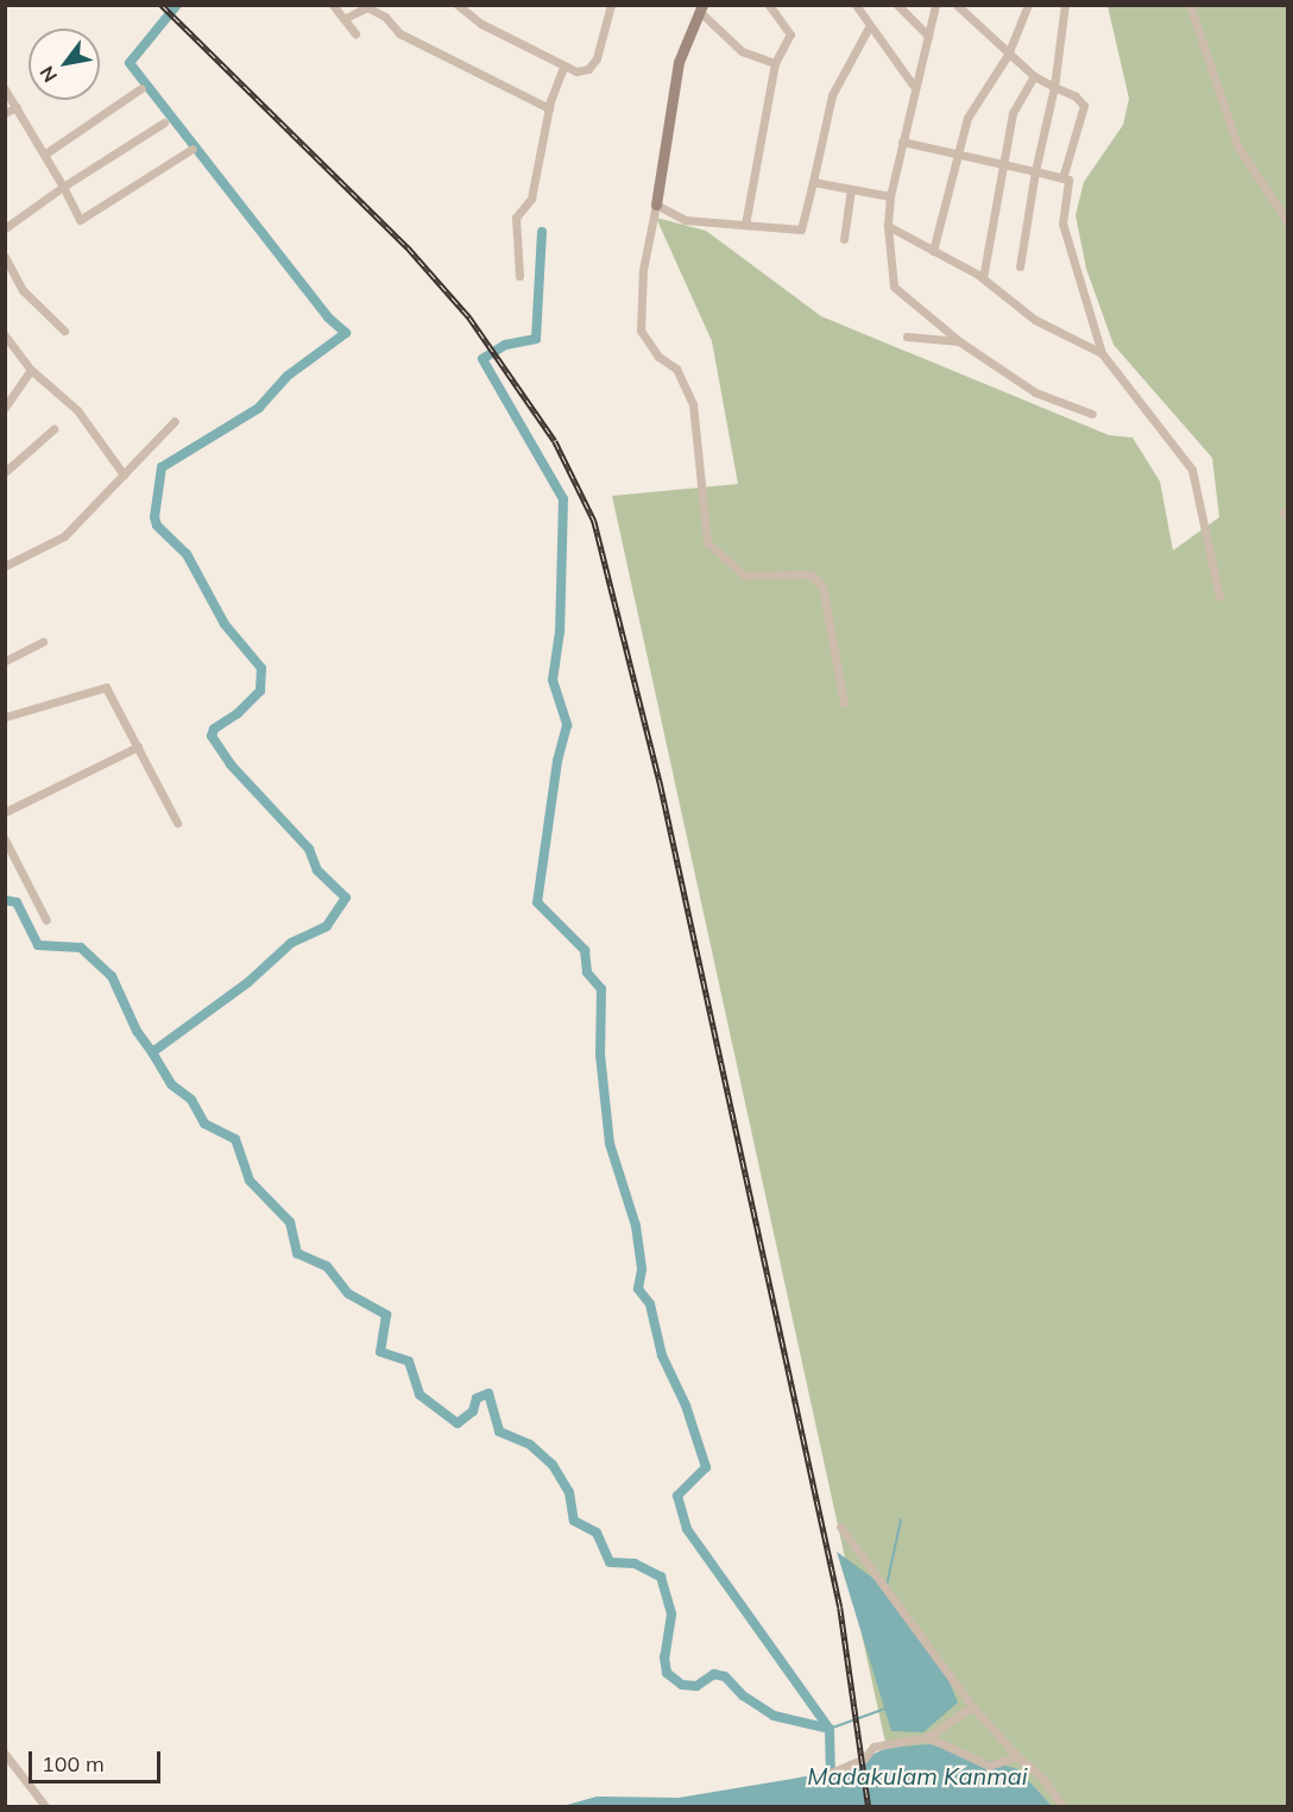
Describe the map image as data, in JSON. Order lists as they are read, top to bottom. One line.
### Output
{"water":["Madakulam Kanmai"],"scale_bar":"100 m","north":"bottom left"}
